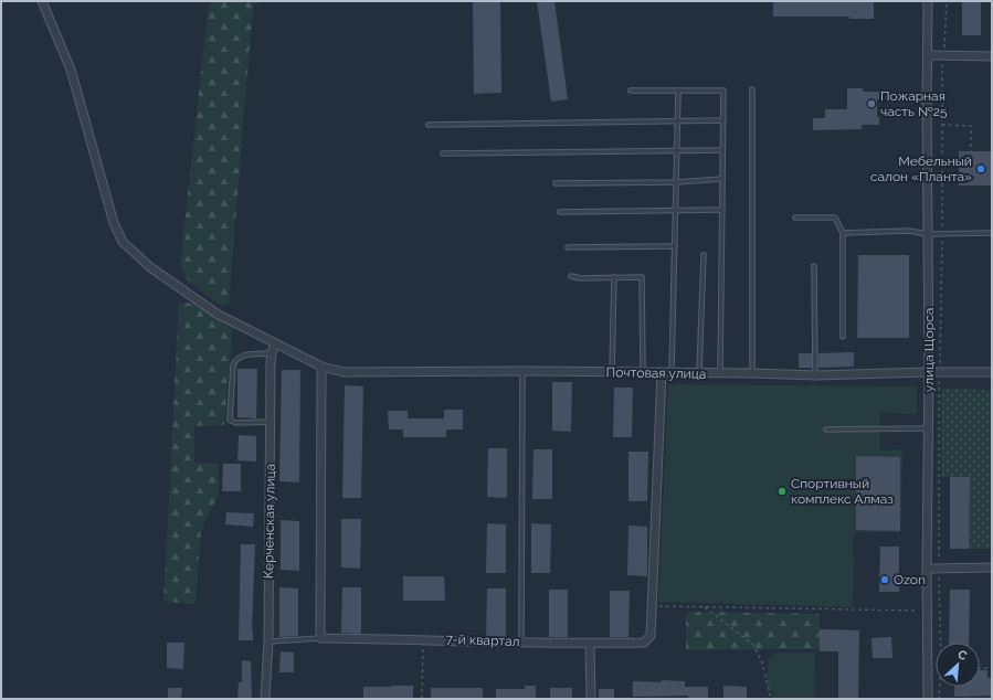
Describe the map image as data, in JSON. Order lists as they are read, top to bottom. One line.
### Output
{"streets":{"street":["улица Щорса","Почтовая улица","Керченская улица","7-й квартал"]},"crossings":[["улица Щорса","Почтовая улица"],["Почтовая улица","Керченская улица"],["Почтовая улица","7-й квартал"]],"places":["Пожарная часть №25","Мебельный салон «Планта»","Спортивный комплекс Алмаз","Ozon"],"north":"top right"}
